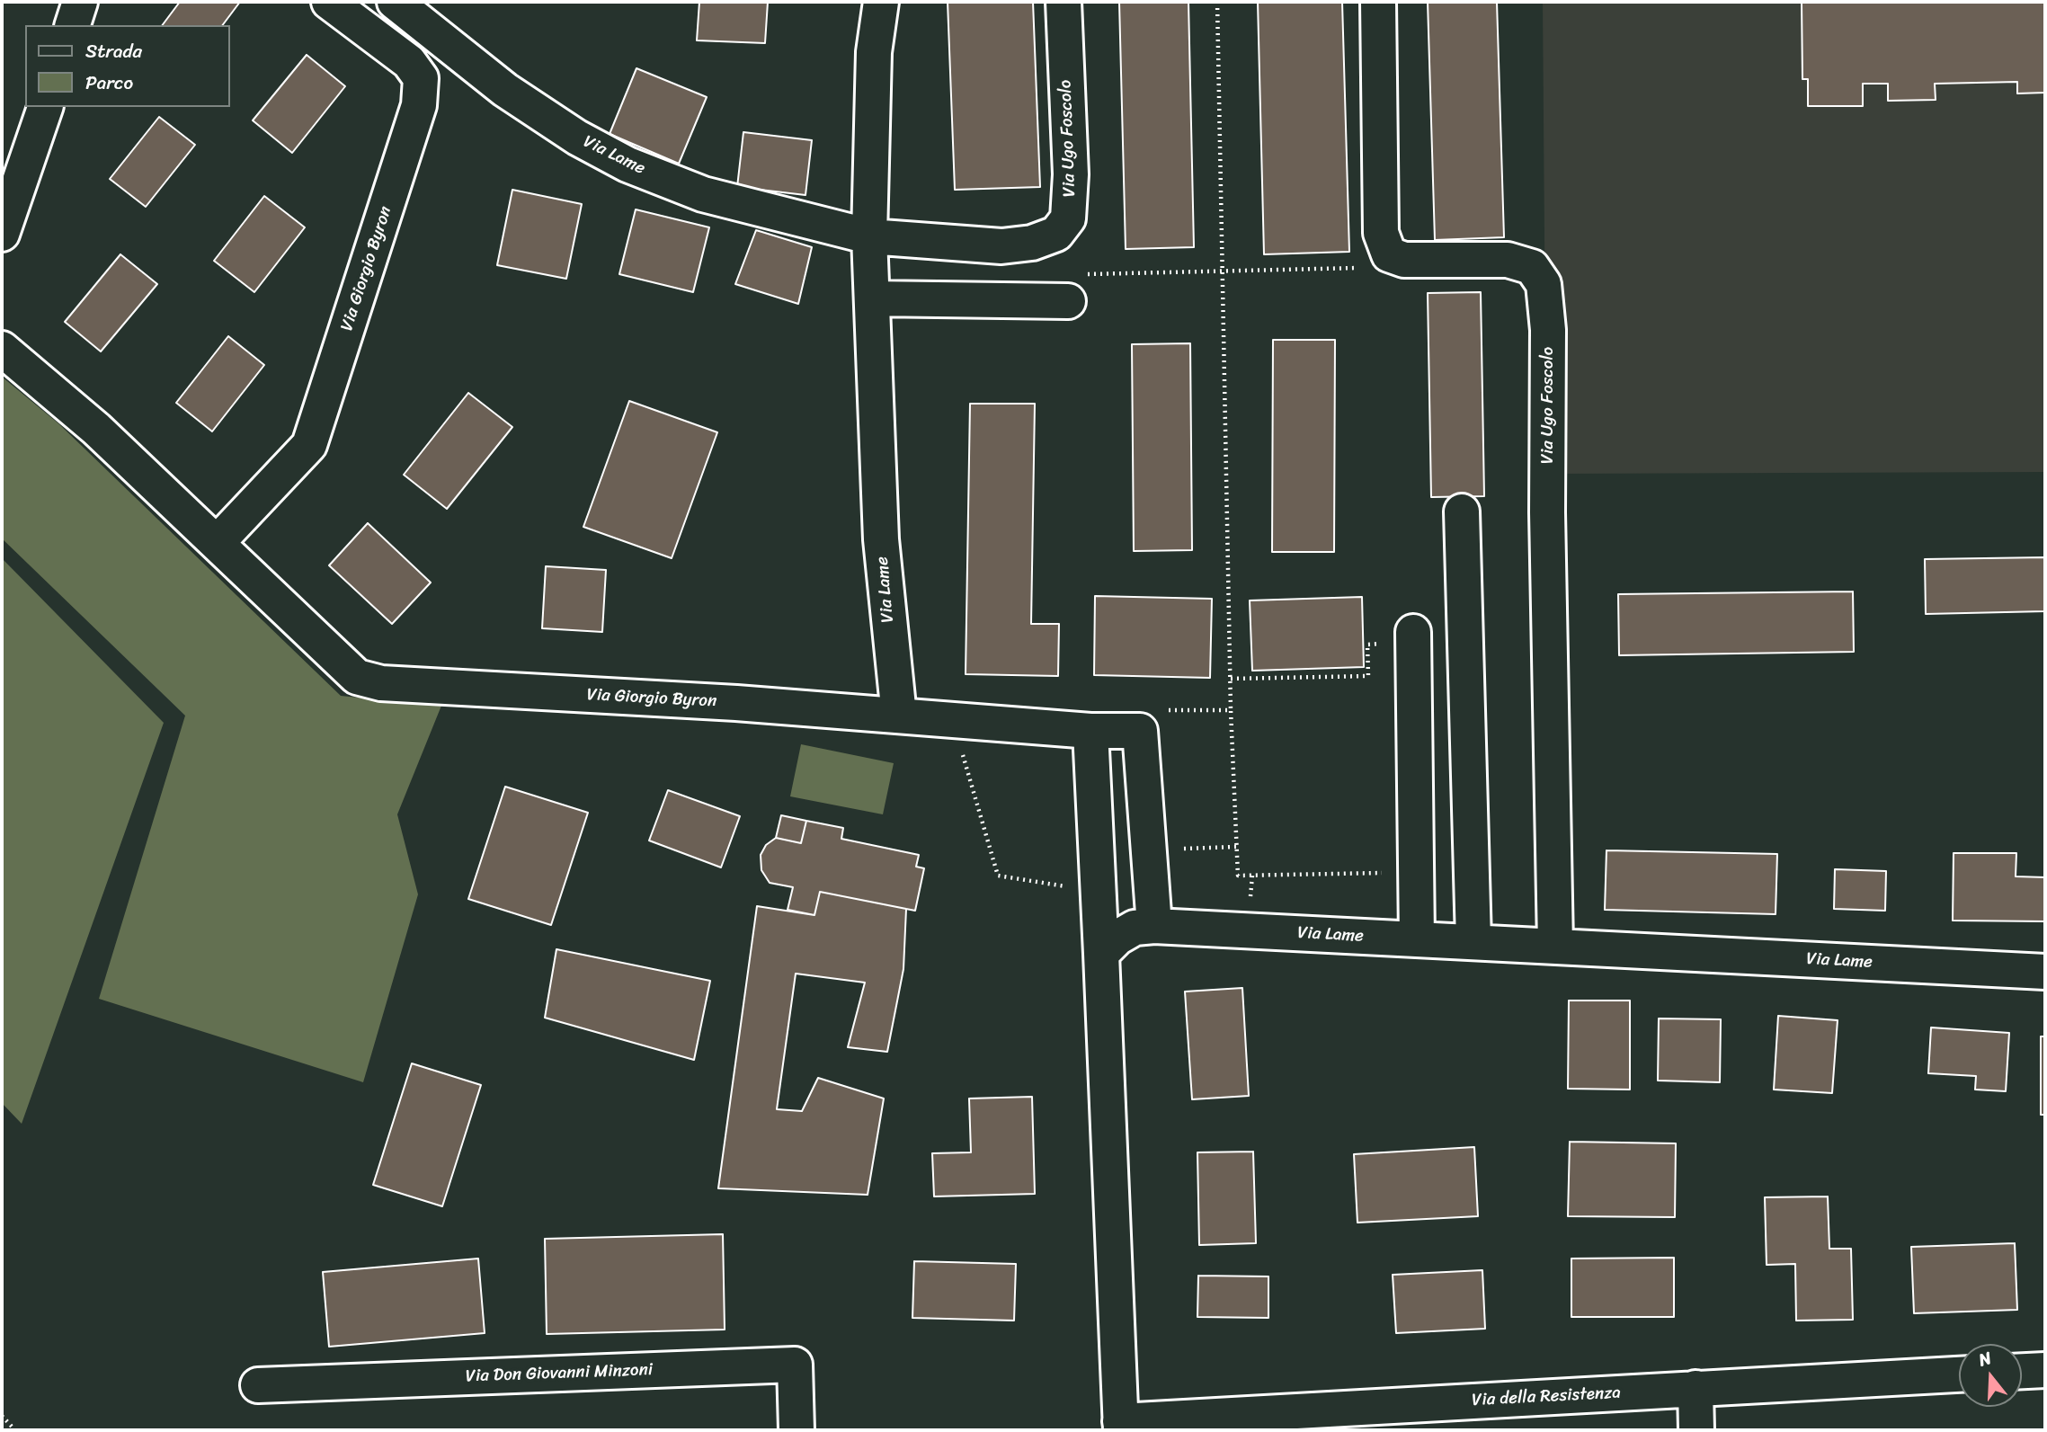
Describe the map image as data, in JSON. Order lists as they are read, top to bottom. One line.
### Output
{"streets":{"street":["Via Ugo Foscolo","Via Lame","Via Giorgio Byron","Via Don Giovanni Minzoni","Via della Resistenza"]},"crossings":[["Via Ugo Foscolo","Via Lame"],["Via Lame","Via Giorgio Byron"]],"legend":["Strada","Parco"],"north":"top"}
